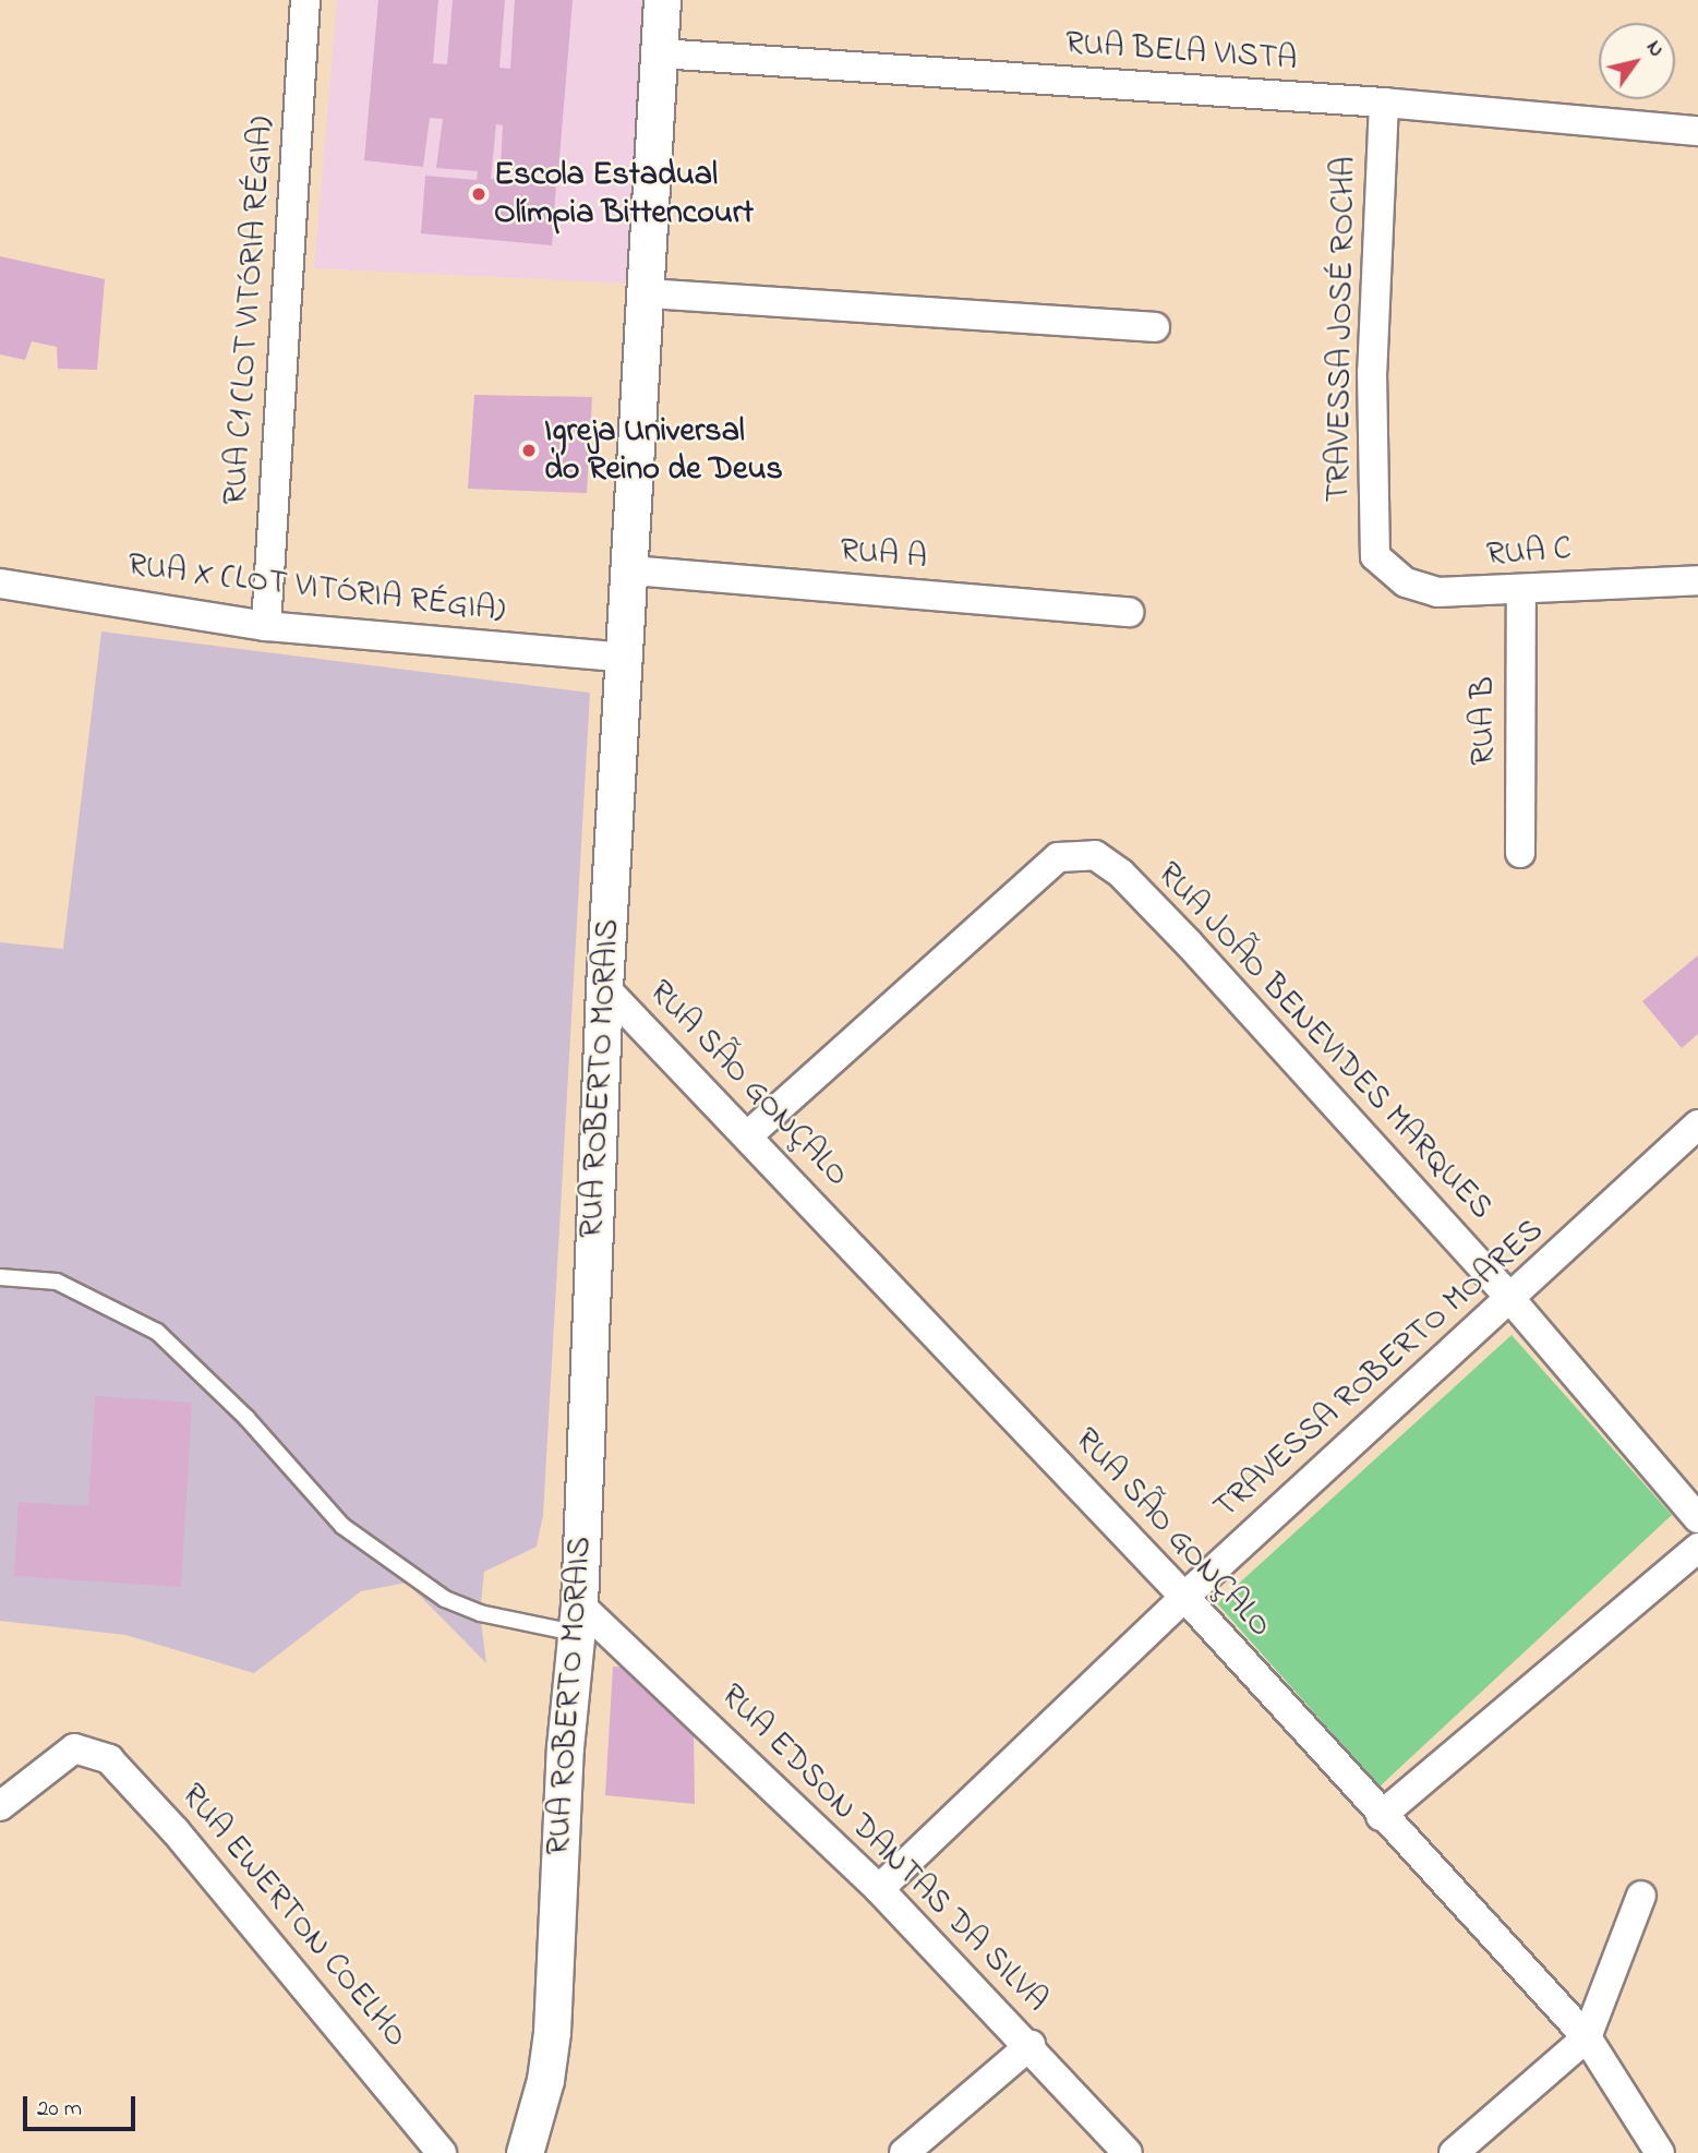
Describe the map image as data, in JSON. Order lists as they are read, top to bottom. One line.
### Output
{"streets":{"street":["RUA BELA VISTA","RUA C1 (LOT VITÓRIA RÉGIA)","TRAVESSA JOSÉ ROCHA","RUA C","RUA A","RUA X (LOT VITÓRIA RÉGIA)","RUA B","RUA JOÃO BENEVIDES MARQUES","RUA ROBERTO MORAIS","RUA SÃO GONÇALO","TRAVESSA ROBERTO MOARES","RUA EDSON DANTAS DA SILVA","RUA EWERTON COELHO"]},"crossings":[["RUA BELA VISTA","TRAVESSA JOSÉ ROCHA"],["RUA BELA VISTA","RUA ROBERTO MORAIS"],["RUA C1 (LOT VITÓRIA RÉGIA)","RUA X (LOT VITÓRIA RÉGIA)"],["TRAVESSA JOSÉ ROCHA","RUA C"],["RUA C","RUA B"],["RUA A","RUA ROBERTO MORAIS"],["RUA X (LOT VITÓRIA RÉGIA)","RUA ROBERTO MORAIS"],["RUA JOÃO BENEVIDES MARQUES","RUA SÃO GONÇALO"],["RUA JOÃO BENEVIDES MARQUES","TRAVESSA ROBERTO MOARES"],["RUA ROBERTO MORAIS","RUA SÃO GONÇALO"],["RUA ROBERTO MORAIS","RUA EDSON DANTAS DA SILVA"],["RUA SÃO GONÇALO","TRAVESSA ROBERTO MOARES"],["TRAVESSA ROBERTO MOARES","RUA EDSON DANTAS DA SILVA"]],"places":["Escola Estadual Olímpia Bittencourt","Igreja Universal do Reino de Deus"],"scale_bar":"20 m","north":"top right"}
